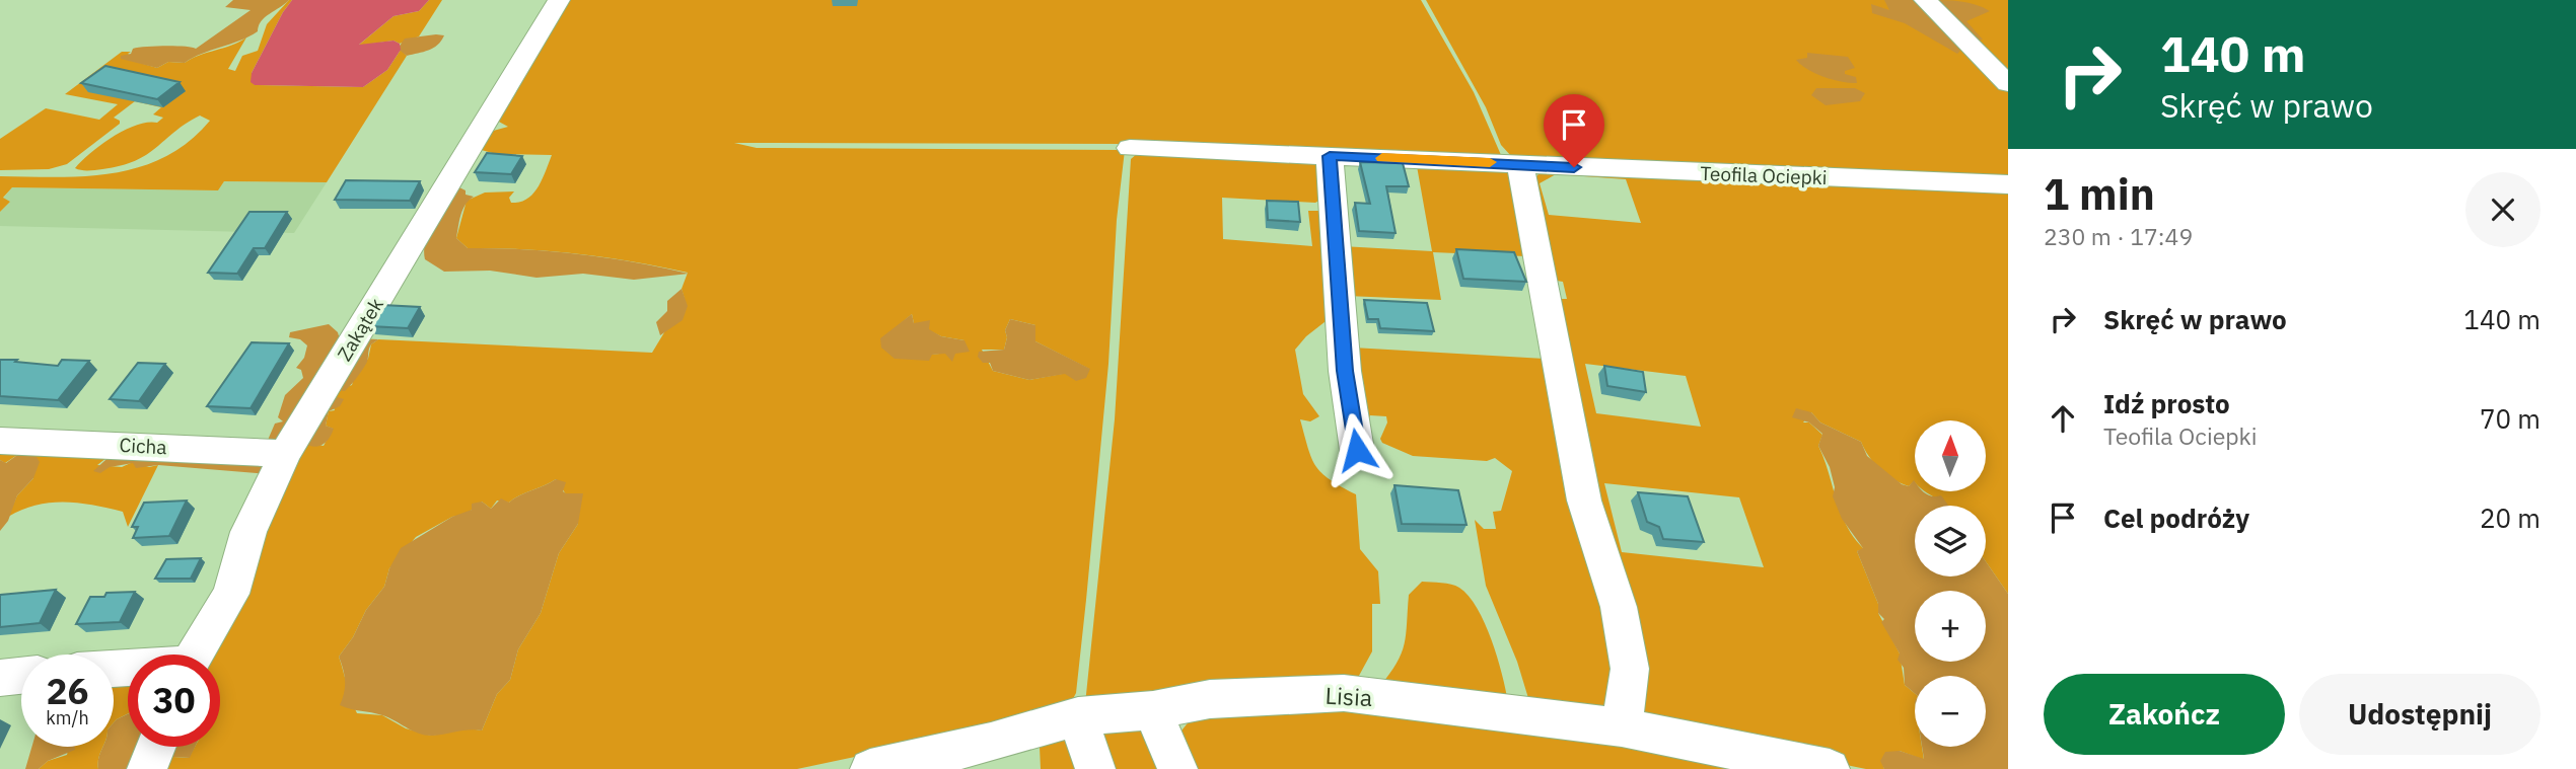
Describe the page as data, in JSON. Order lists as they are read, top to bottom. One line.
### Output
{"streets":{"street":["Teofila Ociepki","Zakątek","Cicha","Lisia"]},"crossings":[["Zakątek","Cicha"]],"north":"top","page":{"turn":["140 m","Skręć w prawo"],"heading":["1 min","230 m · 17:49"],"list":[{"name":"Skręć w prawo","value":"140 m"},{"name":"Idź prosto","note":"Teofila Ociepki","value":"70 m"},{"name":"Cel podróży","value":"20 m"}],"map_buttons":["+","−"],"speed":"26 km/h","limit":"30","buttons":["Zakończ","Udostępnij"]}}
